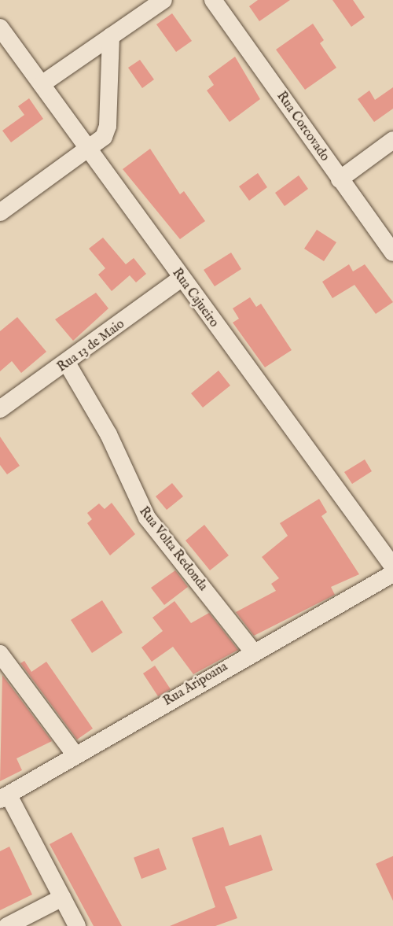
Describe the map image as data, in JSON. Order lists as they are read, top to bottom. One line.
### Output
{"streets":{"street":["Rua Corcovado","Rua Cajueiro","Rua 13 de Maio","Rua Volta Redonda","Rua Aripoana"]},"crossings":[["Rua Cajueiro","Rua 13 de Maio"],["Rua 13 de Maio","Rua Volta Redonda"],["Rua Volta Redonda","Rua Aripoana"]]}
